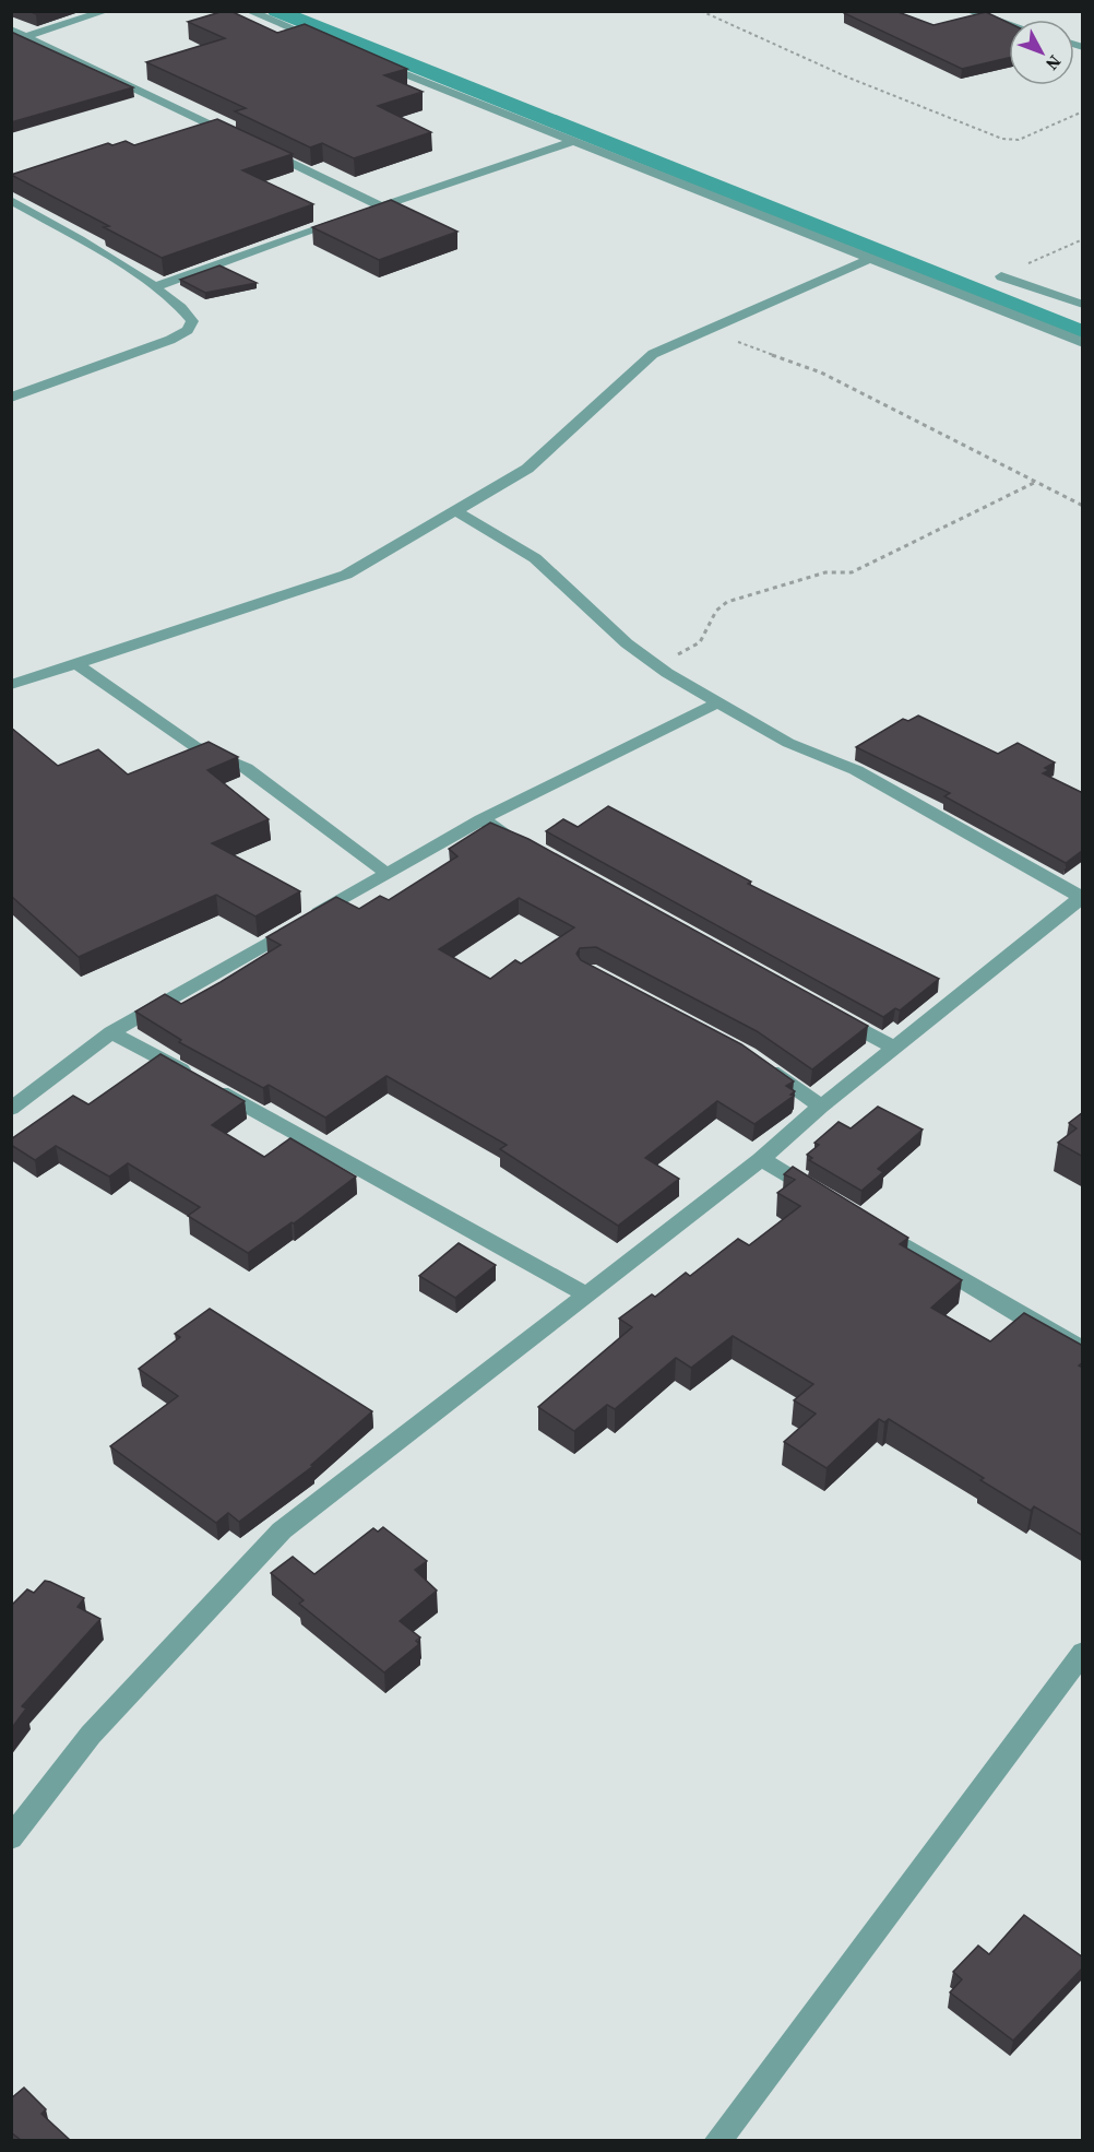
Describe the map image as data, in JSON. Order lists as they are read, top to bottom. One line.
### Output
{"north":"bottom right"}
